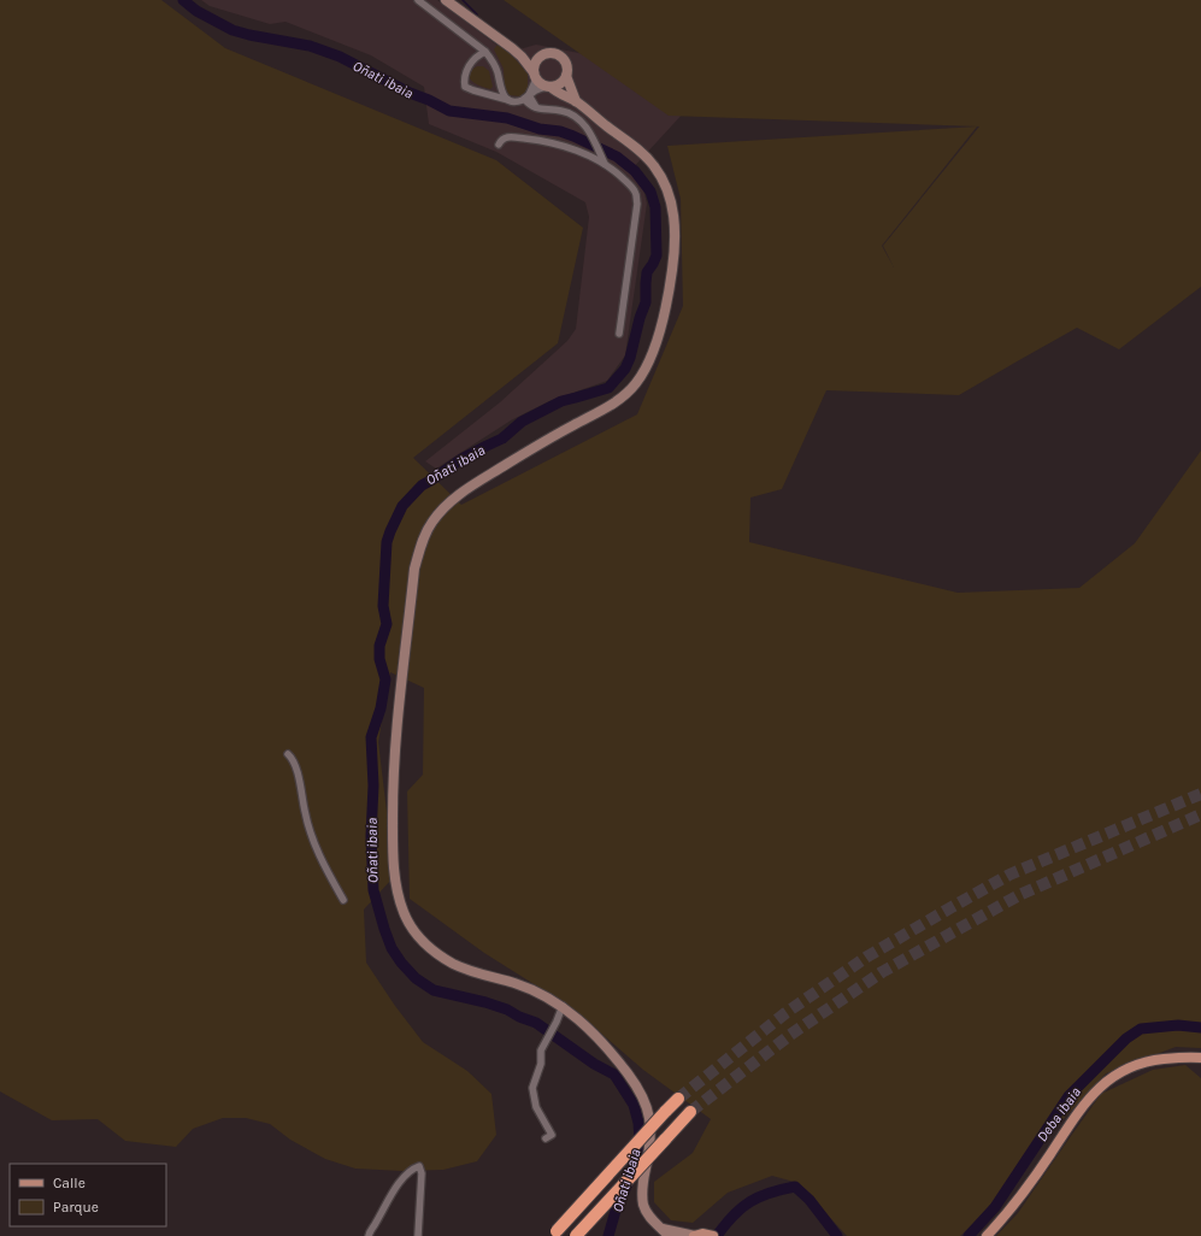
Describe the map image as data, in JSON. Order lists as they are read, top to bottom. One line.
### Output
{"water":["Oñati ibaia","Deba ibaia"],"legend":["Calle","Parque"]}
